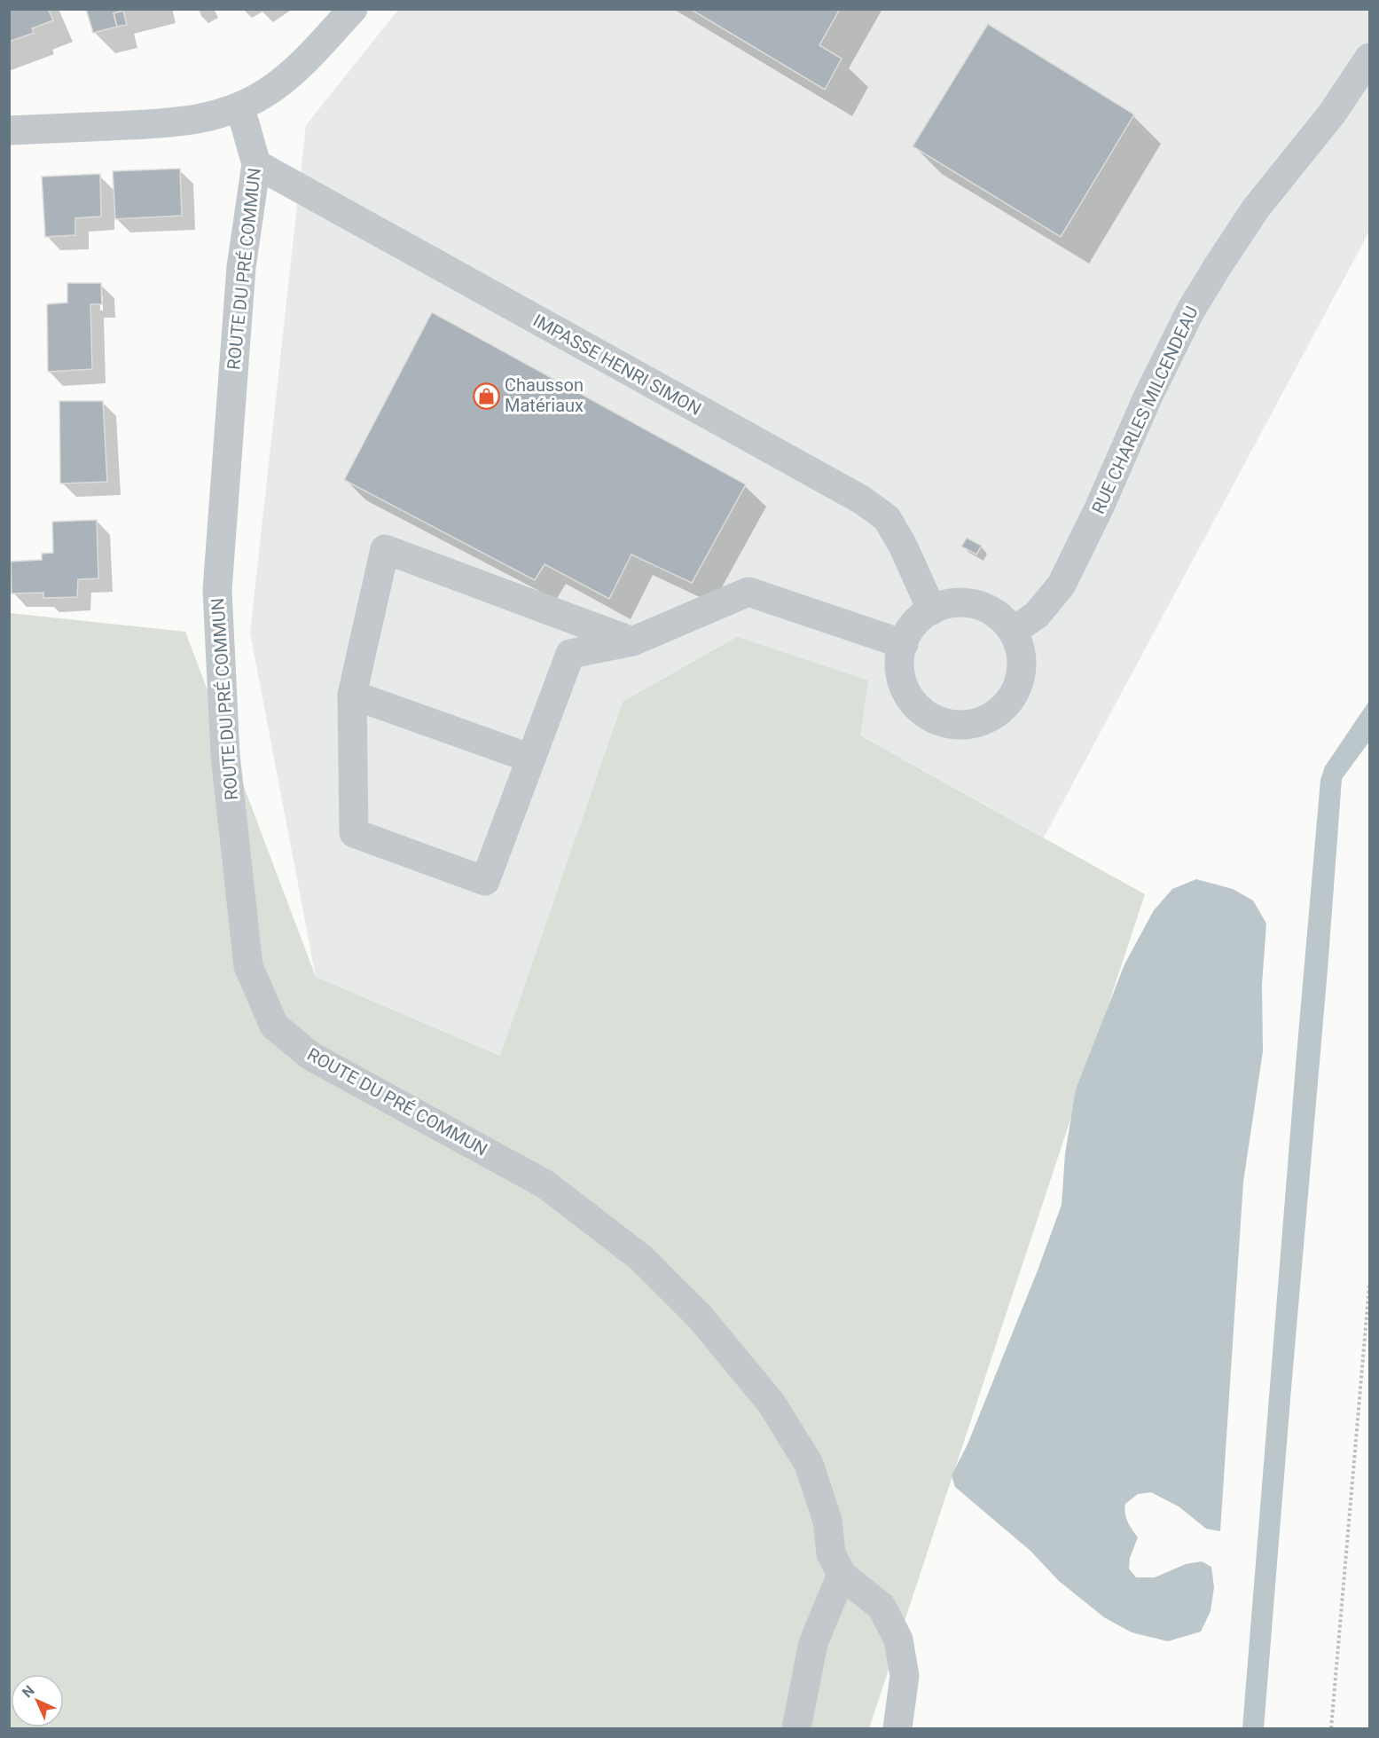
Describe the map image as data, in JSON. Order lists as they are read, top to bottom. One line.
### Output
{"streets":{"street":["ROUTE DU PRÉ COMMUN","IMPASSE HENRI SIMON","RUE CHARLES MILCENDEAU"]},"crossings":[["ROUTE DU PRÉ COMMUN","IMPASSE HENRI SIMON"],["IMPASSE HENRI SIMON","RUE CHARLES MILCENDEAU"]],"places":{"shop":["Chausson Matériaux"]},"north":"top left"}
